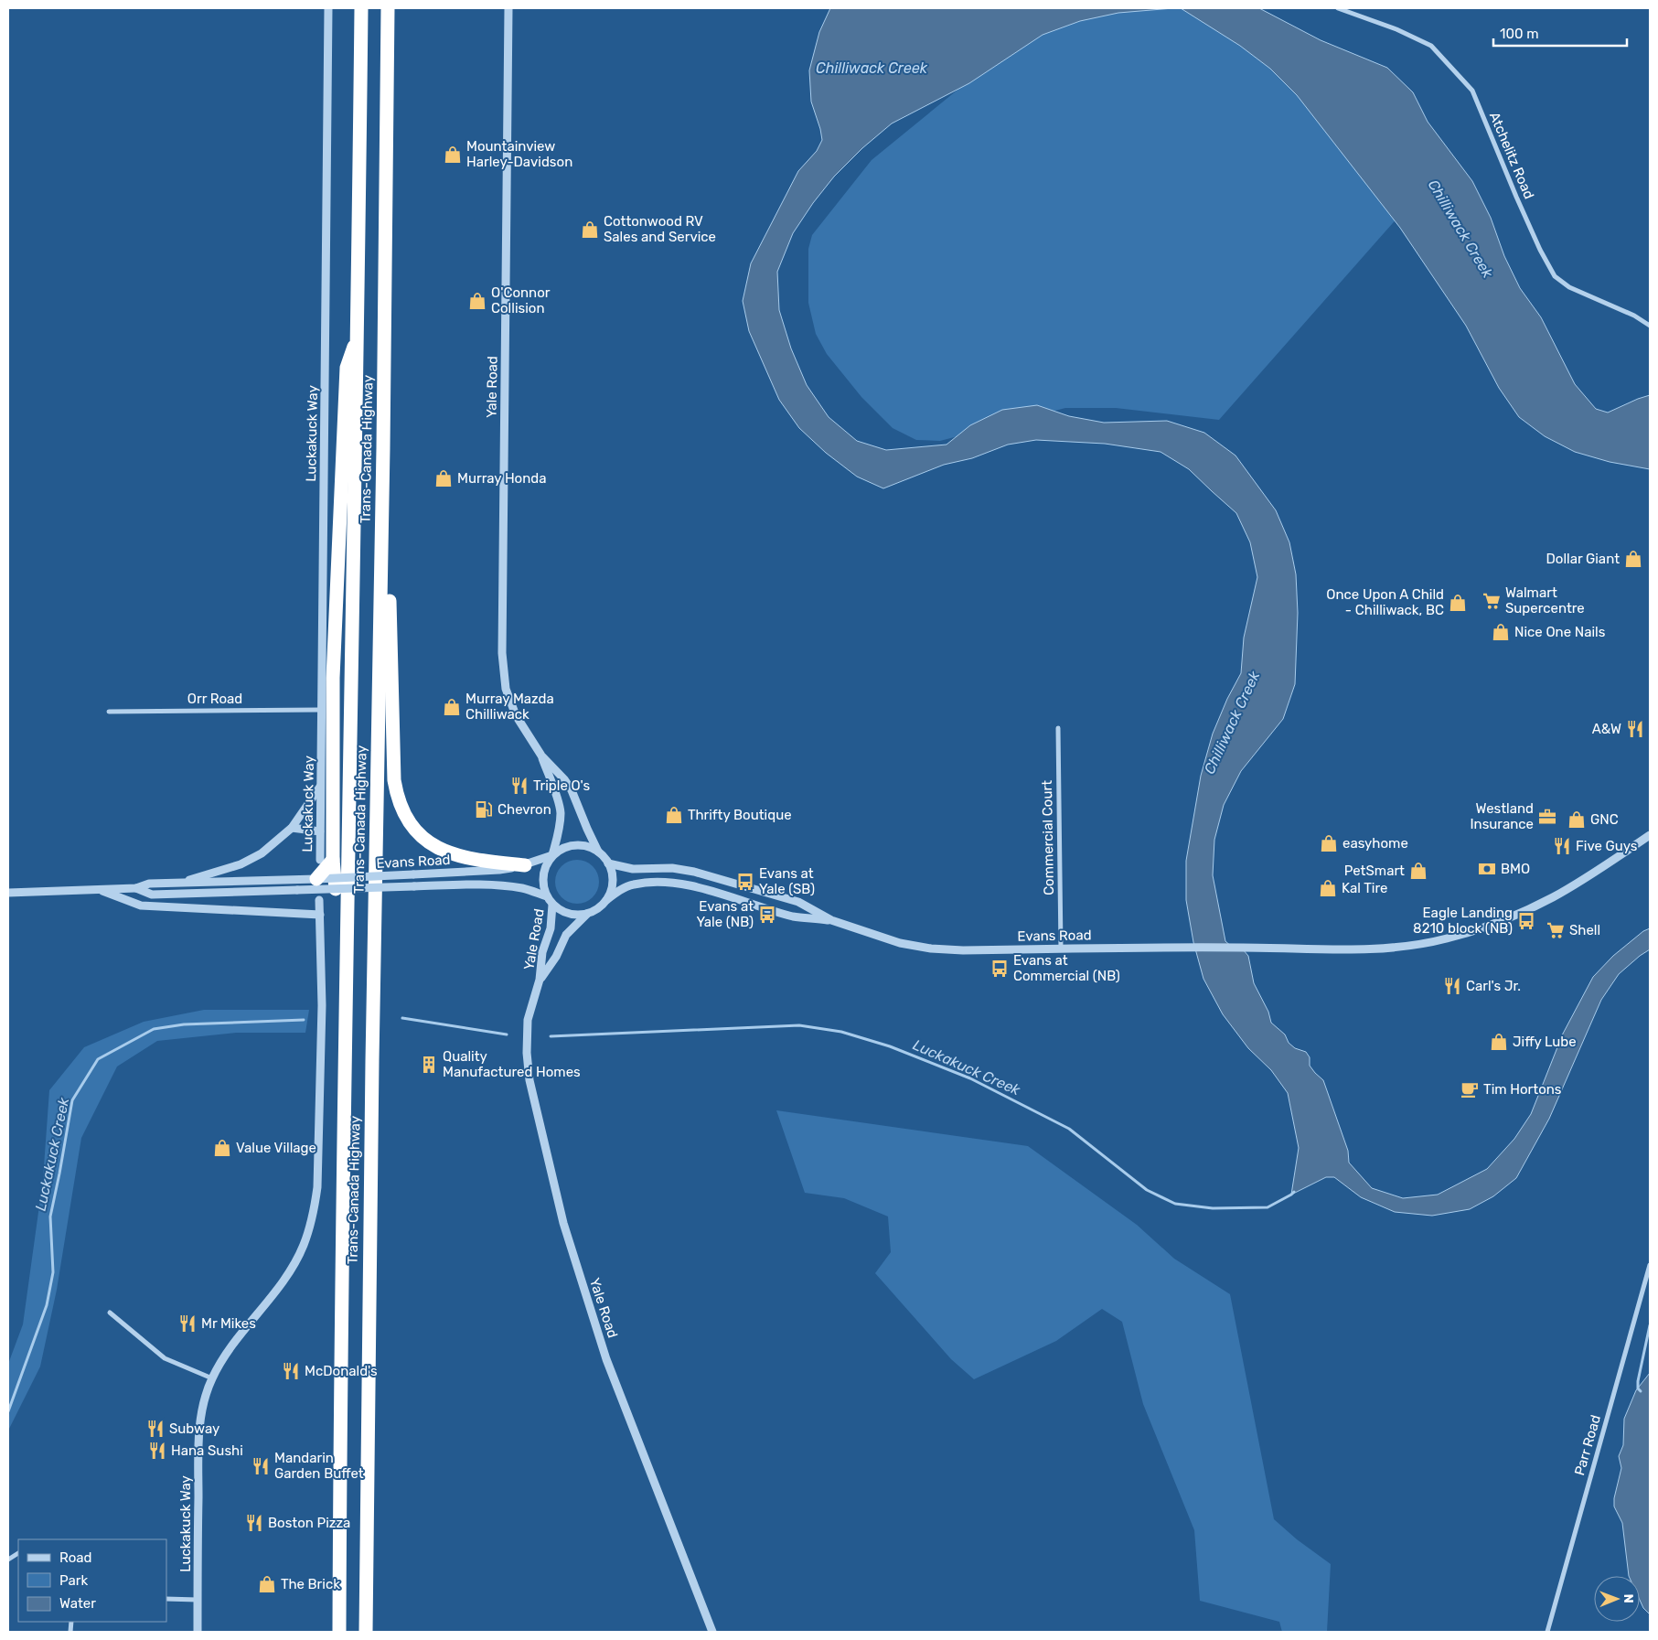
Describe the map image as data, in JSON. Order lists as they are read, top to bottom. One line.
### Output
{"streets":{"highway":["Trans-Canada Highway"],"street":["Atchelitz Road","Yale Road","Luckakuck Way","Orr Road","Commercial Court","Evans Road","Parr Road"]},"crossings":[["Yale Road","Evans Road"],["Luckakuck Way","Orr Road"],["Commercial Court","Evans Road"]],"water":["Chilliwack Creek","Luckakuck Creek"],"places":{"shop":["Mountainview Harley-Davidson","Cottonwood RV Sales and Service","O'Connor Collision","Murray Honda","Dollar Giant","Once Upon A Child - Chilliwack, BC","Nice One Nails","Murray Mazda Chilliwack","Thrifty Boutique","GNC","easyhome","PetSmart","Kal Tire","Jiffy Lube","Value Village","The Brick"],"supermarket":["Walmart Supercentre","Shell"],"restaurant":["A&W","Triple O's","Five Guys","Carl's Jr.","Mr Mikes","McDonald's","Subway","Hana Sushi","Mandarin Garden Buffet","Boston Pizza"],"fuel station":["Chevron"],"office":["Westland Insurance"],"bank":["BMO"],"bus stop":["Evans at Yale (SB)","Evans at Yale (NB)","Eagle Landing 8210 block (NB)","Evans at Commercial (NB)"],"building":["Quality Manufactured Homes"],"cafe":["Tim Hortons"]},"legend":["Road","Park","Water"],"scale_bar":"100 m","north":"right"}
